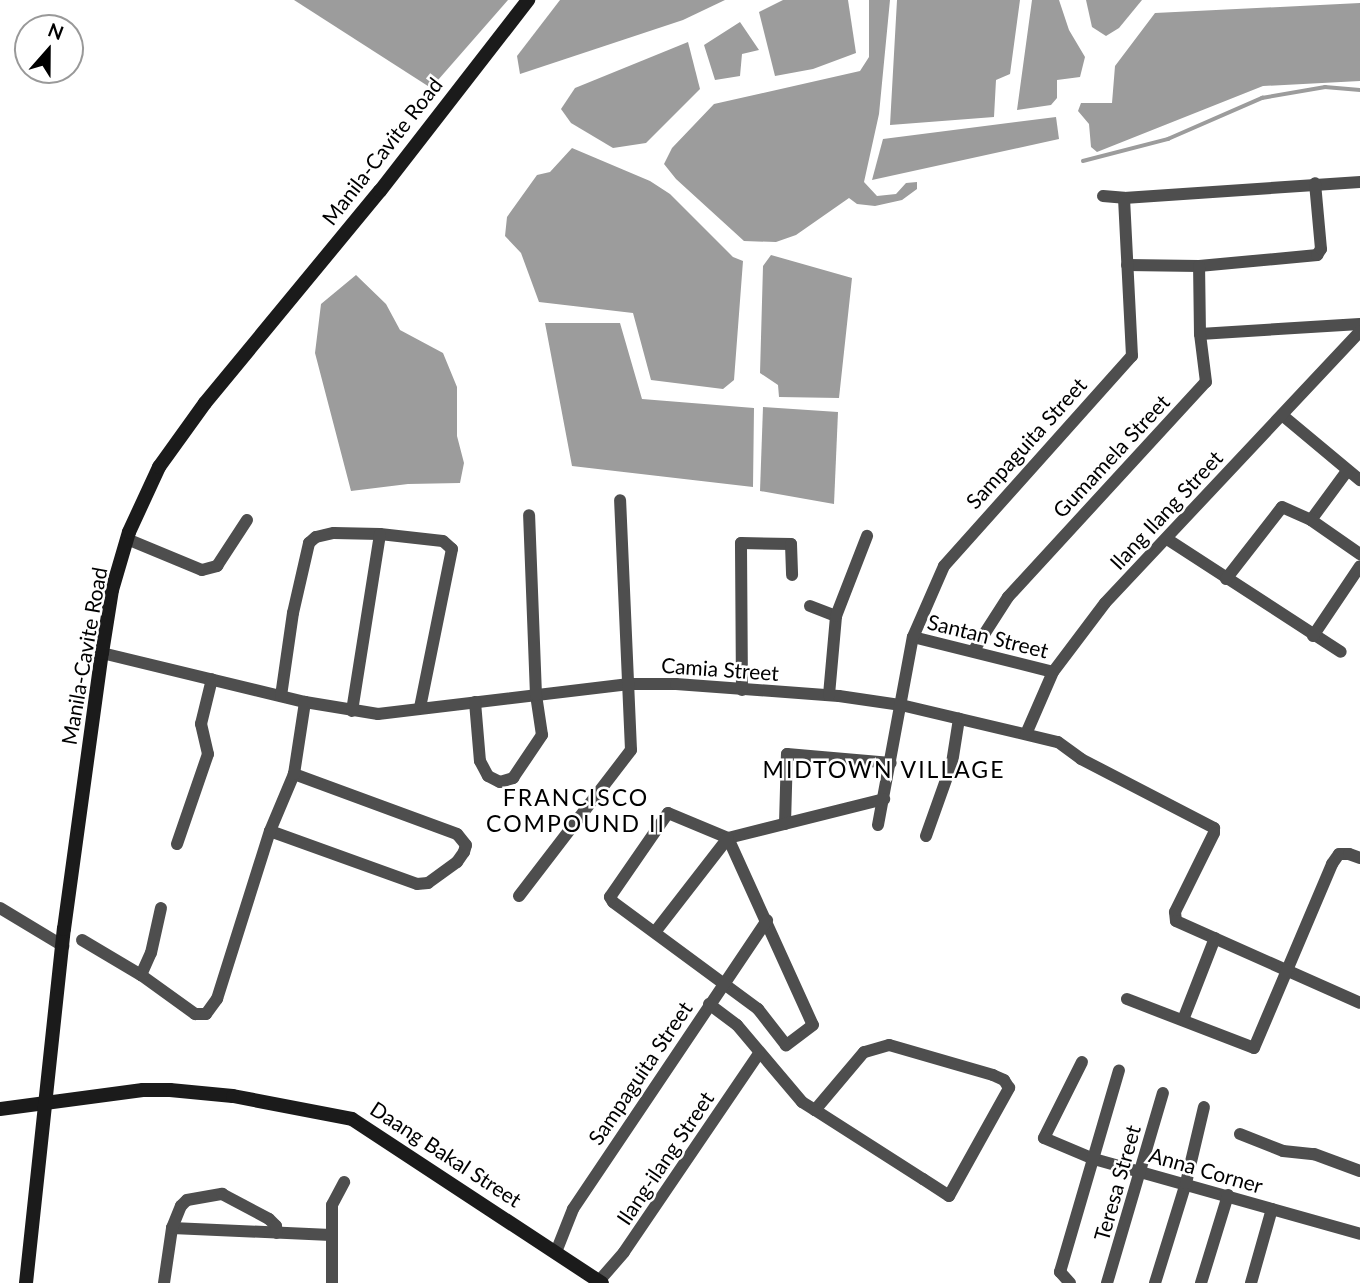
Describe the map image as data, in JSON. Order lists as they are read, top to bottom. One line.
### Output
{"streets":{"main road":["Manila-Cavite Road","Daang Bakal Street"],"street":["Sampaguita Street","Gumamela Street","Ilang Ilang Street","Santan Street","Camia Street","Ilang-ilang Street","Anna Corner","Teresa Street"]},"crossings":[["Manila-Cavite Road","Camia Street"],["Manila-Cavite Road","Daang Bakal Street"],["Sampaguita Street","Santan Street"],["Sampaguita Street","Camia Street"],["Sampaguita Street","Daang Bakal Street"],["Gumamela Street","Santan Street"],["Ilang Ilang Street","Santan Street"],["Ilang Ilang Street","Camia Street"],["Daang Bakal Street","Ilang-ilang Street"],["Anna Corner","Teresa Street"]],"districts":["MIDTOWN VILLAGE","FRANCISCO COMPOUND II"],"north":"top"}
